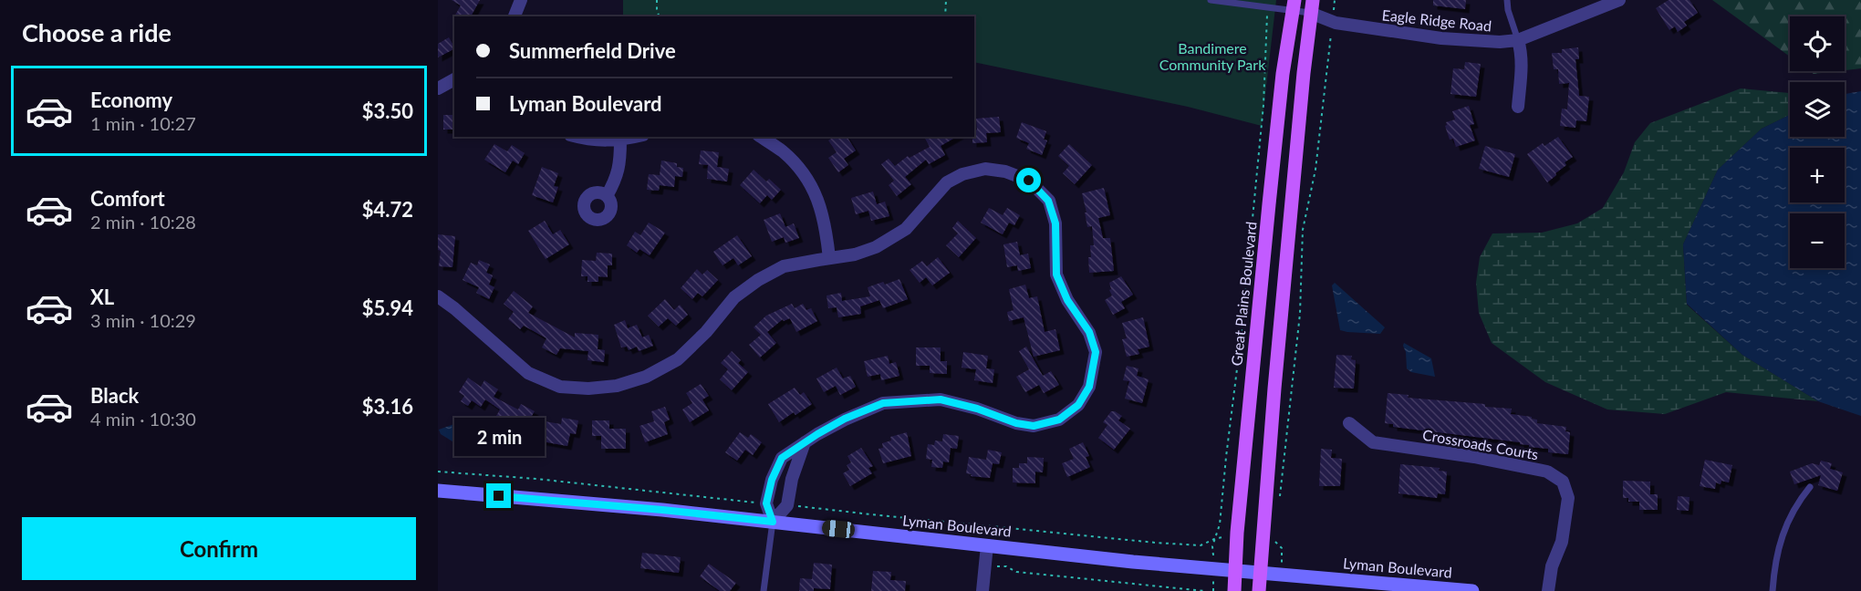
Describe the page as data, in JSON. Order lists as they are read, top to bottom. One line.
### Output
{"streets":{"main road":["Great Plains Boulevard"],"street":["Eagle Ridge Road","Crossroads Courts","Lyman Boulevard"]},"crossings":[["Great Plains Boulevard","Lyman Boulevard"]],"parks":["Bandimere Community Park"],"page":{"heading":"Choose a ride","map_buttons":["+","−"],"banner":["Summerfield Drive","Lyman Boulevard"],"list":[{"name":"Economy","note":"1 min · 10:27","value":"$3.50"},{"name":"Comfort","note":"2 min · 10:28","value":"$4.72"},{"name":"XL","note":"3 min · 10:29","value":"$5.94"},{"name":"Black","note":"4 min · 10:30","value":"$3.16"}],"bubble":"2 min","buttons":"Confirm"}}
